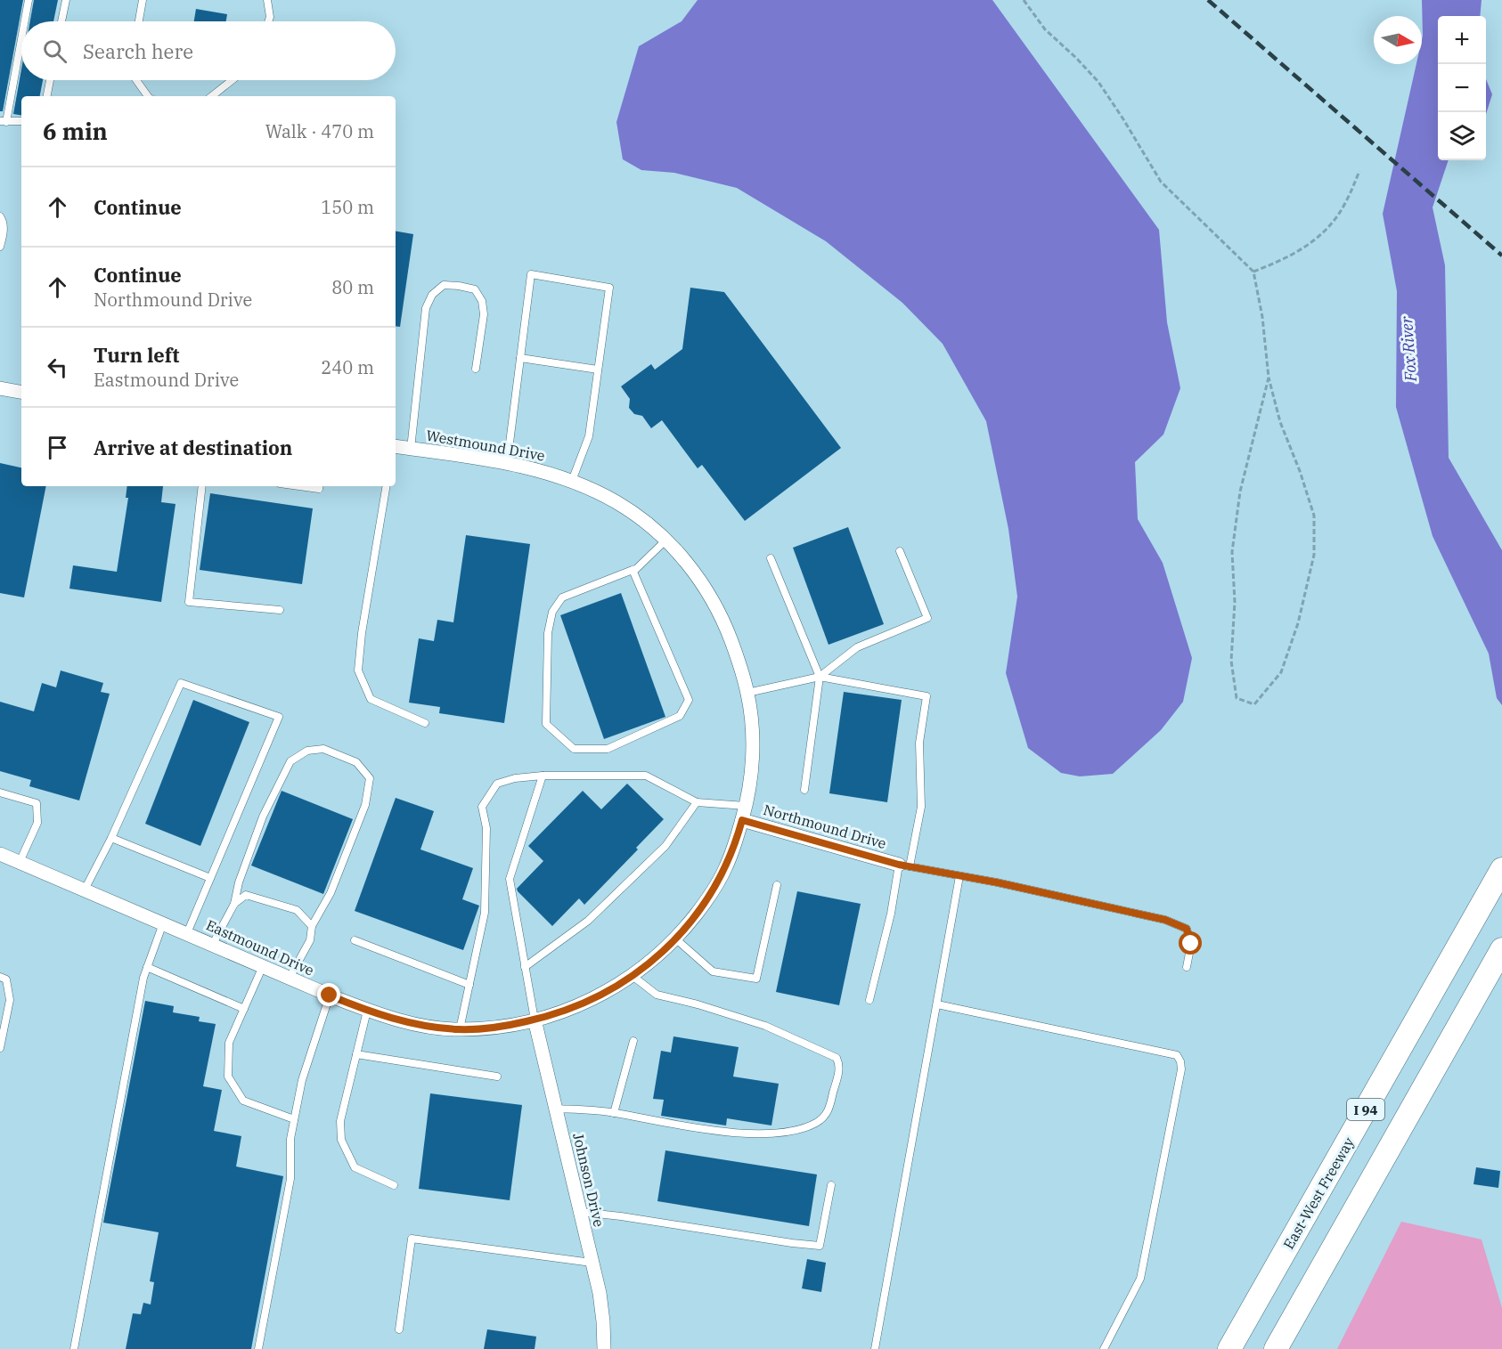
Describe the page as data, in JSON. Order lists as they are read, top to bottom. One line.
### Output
{"streets":{"highway":["I 94","East-West Freeway"],"street":["Westmound Drive","Northmound Drive","Eastmound Drive","Johnson Drive"]},"crossings":[["Westmound Drive","Northmound Drive"],["Westmound Drive","Eastmound Drive"],["Northmound Drive","Eastmound Drive"],["Eastmound Drive","Johnson Drive"]],"water":["Fox River"],"north":"right","page":{"map_buttons":["+","−"],"search":"Search here","heading":["6 min","Walk · 470 m"],"list":[["Continue","150 m"],["Continue","Northmound Drive","80 m"],["Turn left","Eastmound Drive","240 m"],"Arrive at destination"]}}
